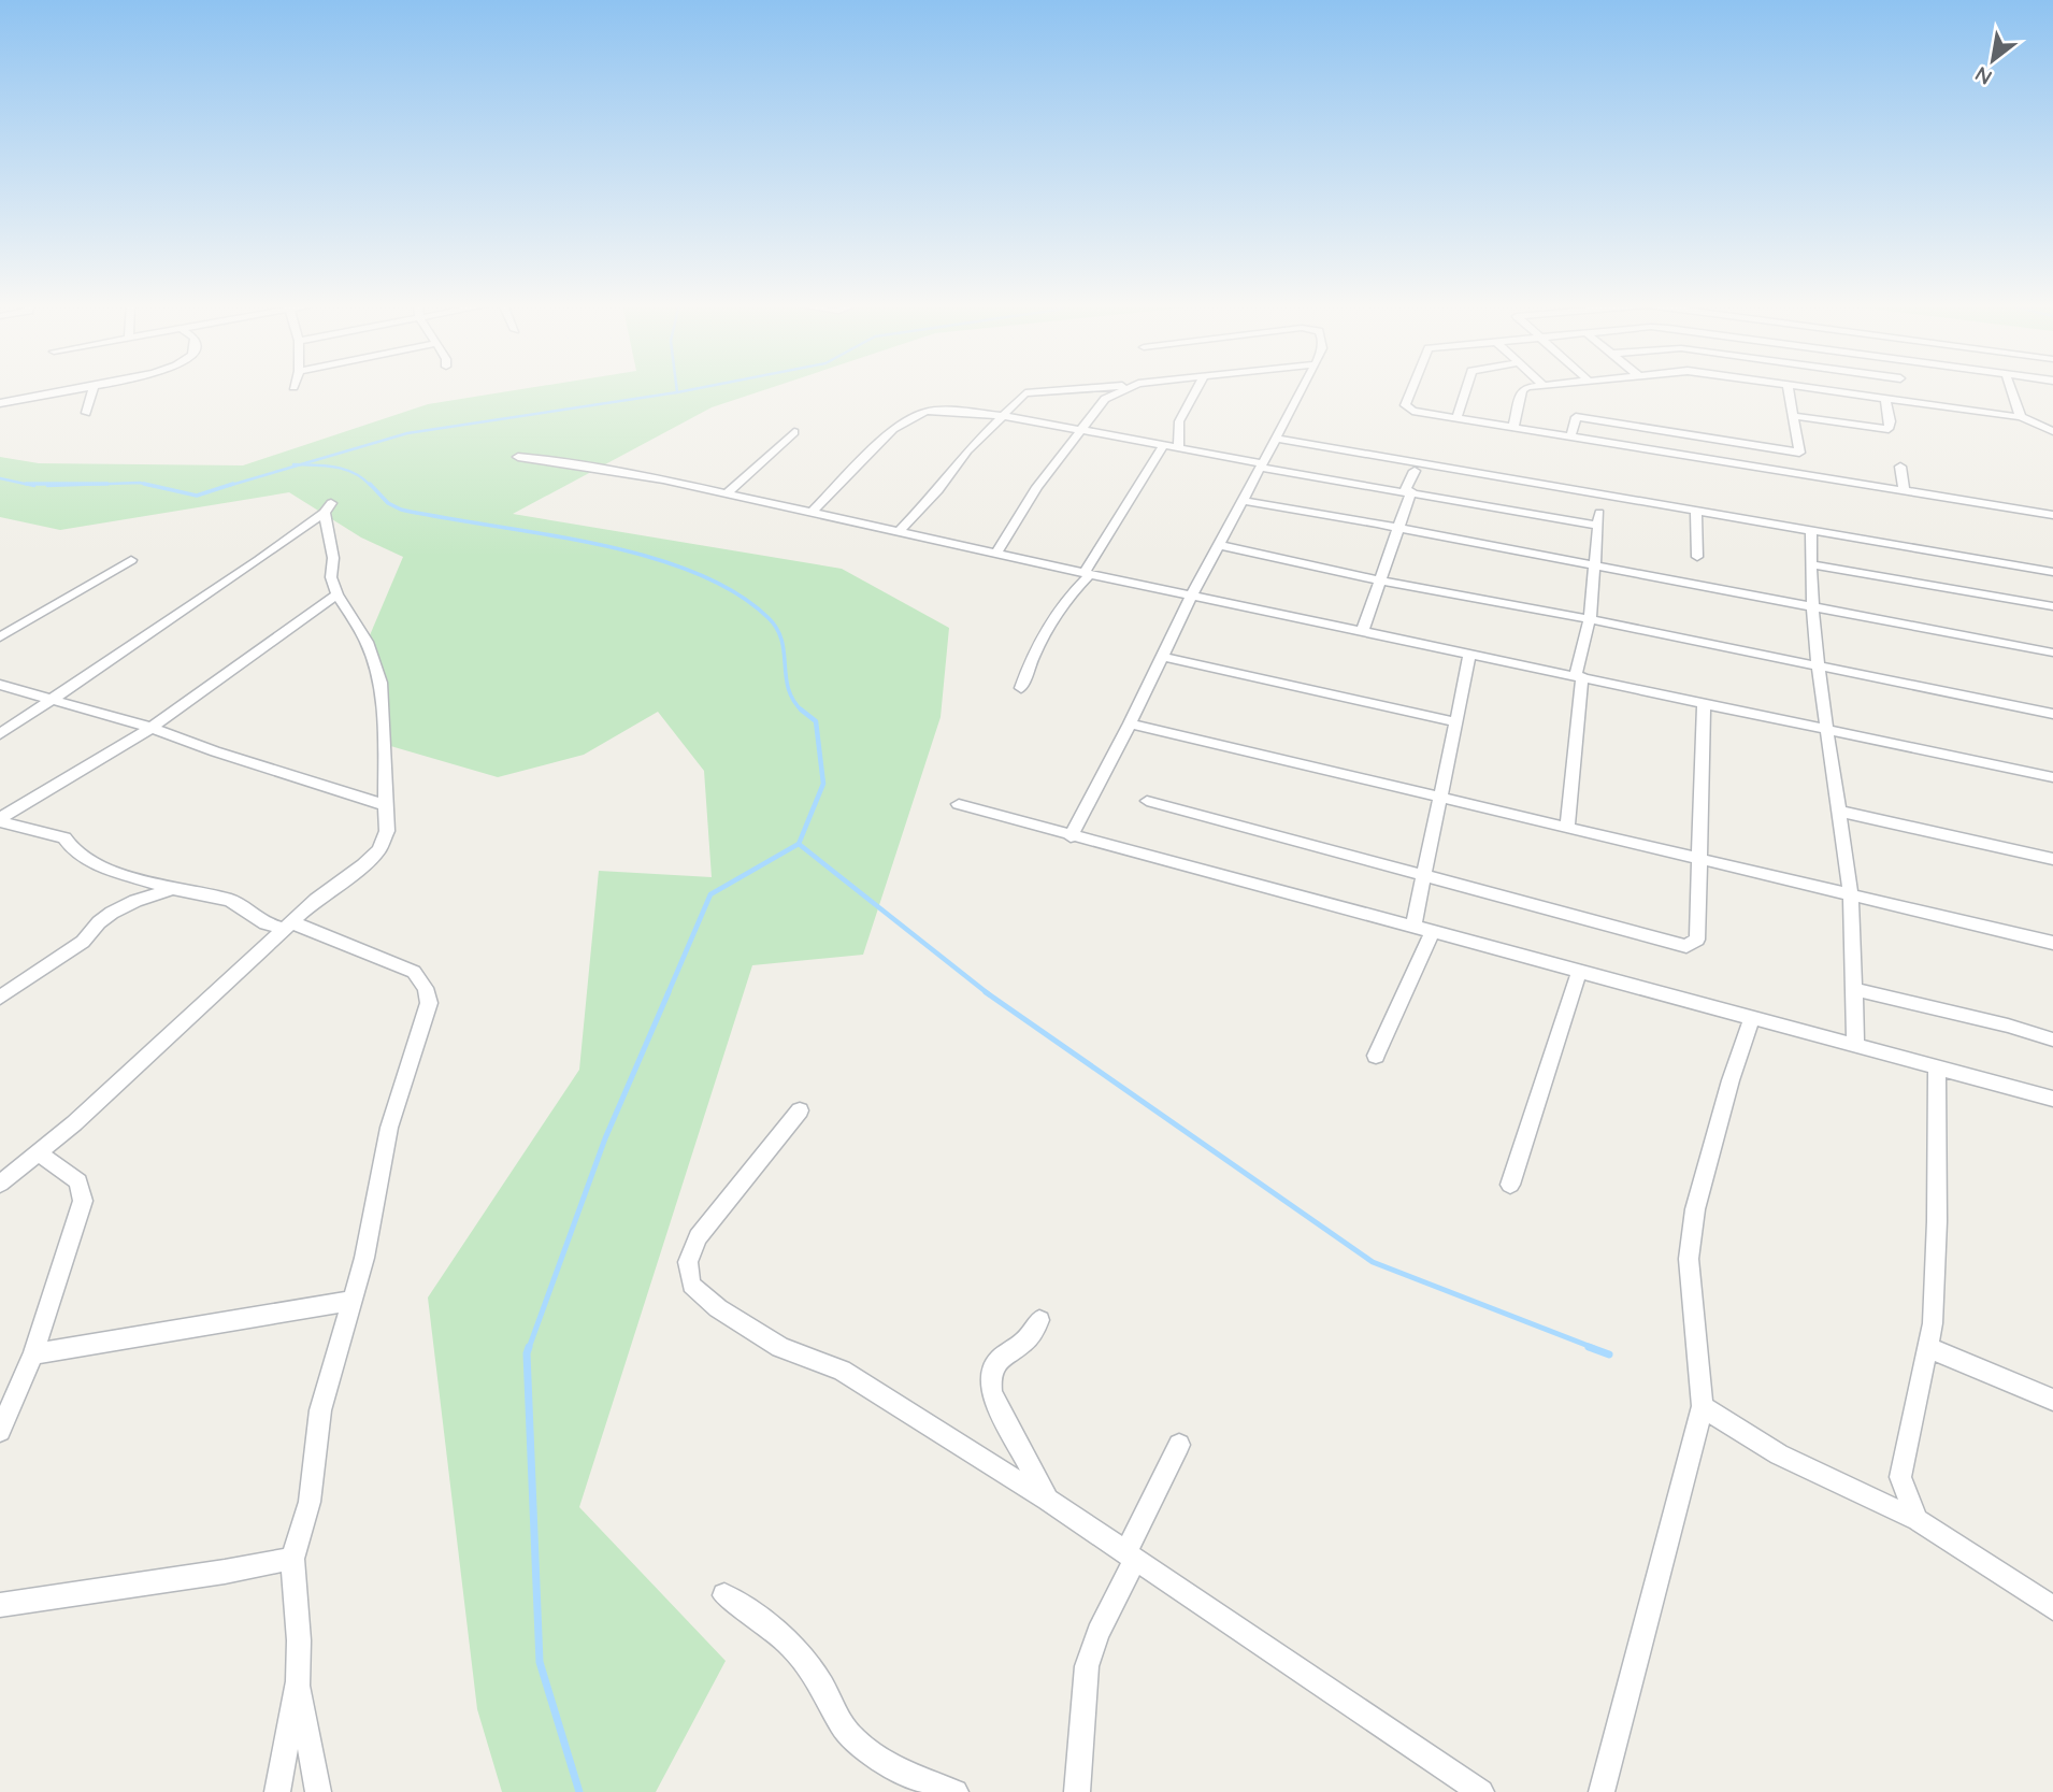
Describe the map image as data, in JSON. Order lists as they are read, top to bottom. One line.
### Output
{"north":"bottom left"}
